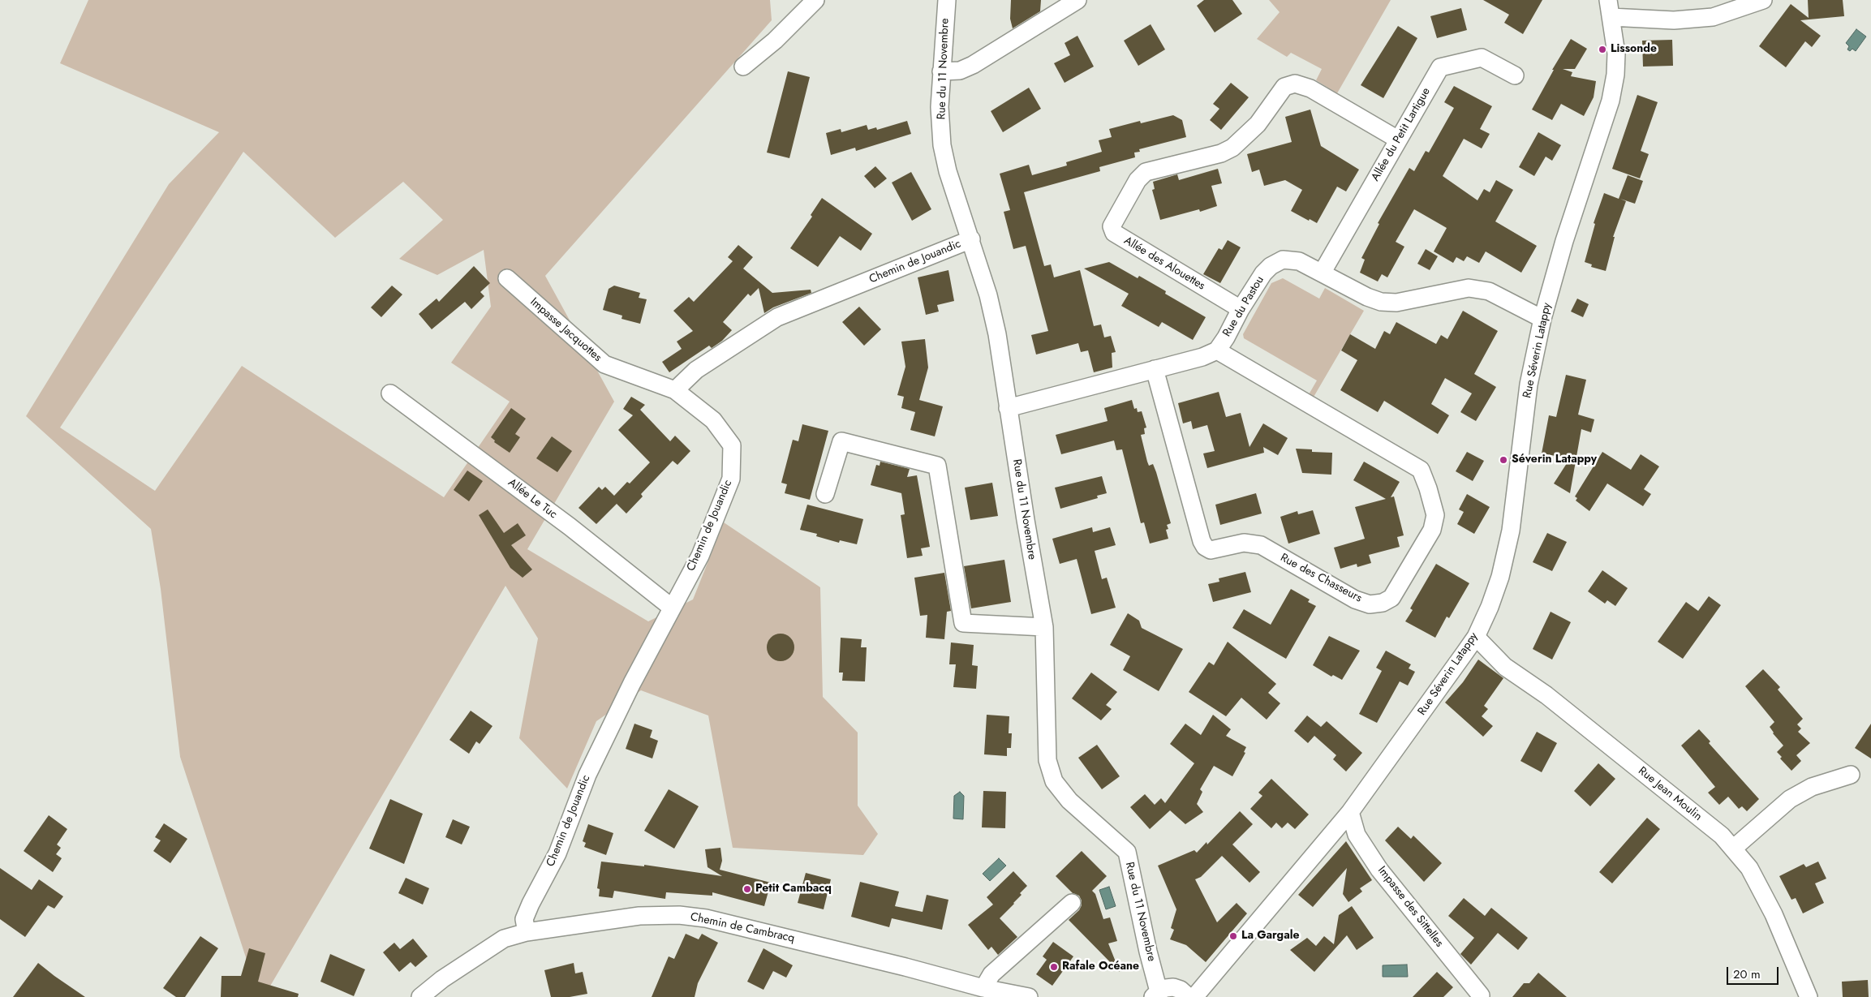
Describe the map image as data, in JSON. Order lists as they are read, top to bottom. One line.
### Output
{"streets":{"street":["Rue du 11 Novembre","Allée du Petit Lartigue","Chemin de Jouandic","Allée des Alouettes","Rue du Pastou","Impasse Jacquottes","Rue Séverin Latappy","Allée Le Tuc","Rue des Chasseurs","Rue Jean Moulin","Impasse des Sittelles","Chemin de Cambracq"]},"crossings":[["Rue du 11 Novembre","Chemin de Jouandic"],["Allée du Petit Lartigue","Allée des Alouettes"],["Allée du Petit Lartigue","Rue du Pastou"],["Chemin de Jouandic","Impasse Jacquottes"],["Chemin de Jouandic","Allée Le Tuc"],["Chemin de Jouandic","Chemin de Cambracq"],["Allée des Alouettes","Rue du Pastou"],["Rue du Pastou","Rue Séverin Latappy"],["Rue du Pastou","Rue des Chasseurs"],["Rue Séverin Latappy","Rue Jean Moulin"],["Rue Séverin Latappy","Impasse des Sittelles"]],"places":["Lissonde","Séverin Latappy","Petit Cambacq","La Gargale","Rafale Océane"],"scale_bar":"20 m"}
